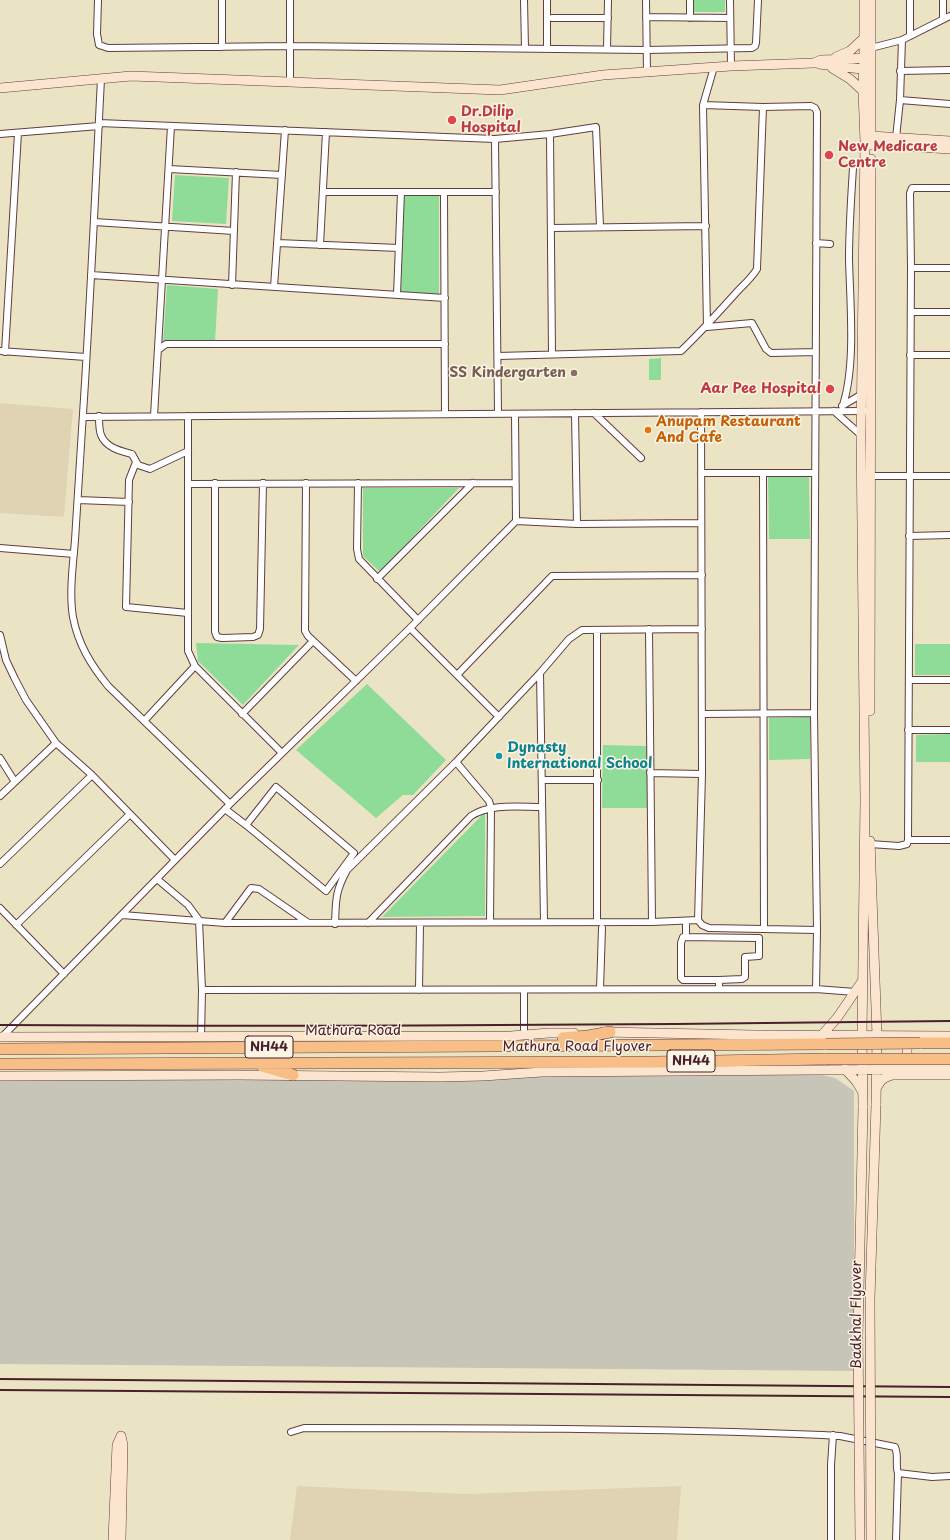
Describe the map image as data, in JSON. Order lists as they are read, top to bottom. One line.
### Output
{"streets":{"highway":["Mathura Road","NH44","Mathura Road Flyover"],"main road":["Badkhal Flyover"]},"crossings":[["Mathura Road","NH44"],["Mathura Road","Mathura Road Flyover"],["NH44","Mathura Road Flyover"]],"places":["Dr.Dilip Hospital","New Medicare Centre","SS Kindergarten","Aar Pee Hospital","Anupam Restaurant And Cafe","Dynasty International School"]}
